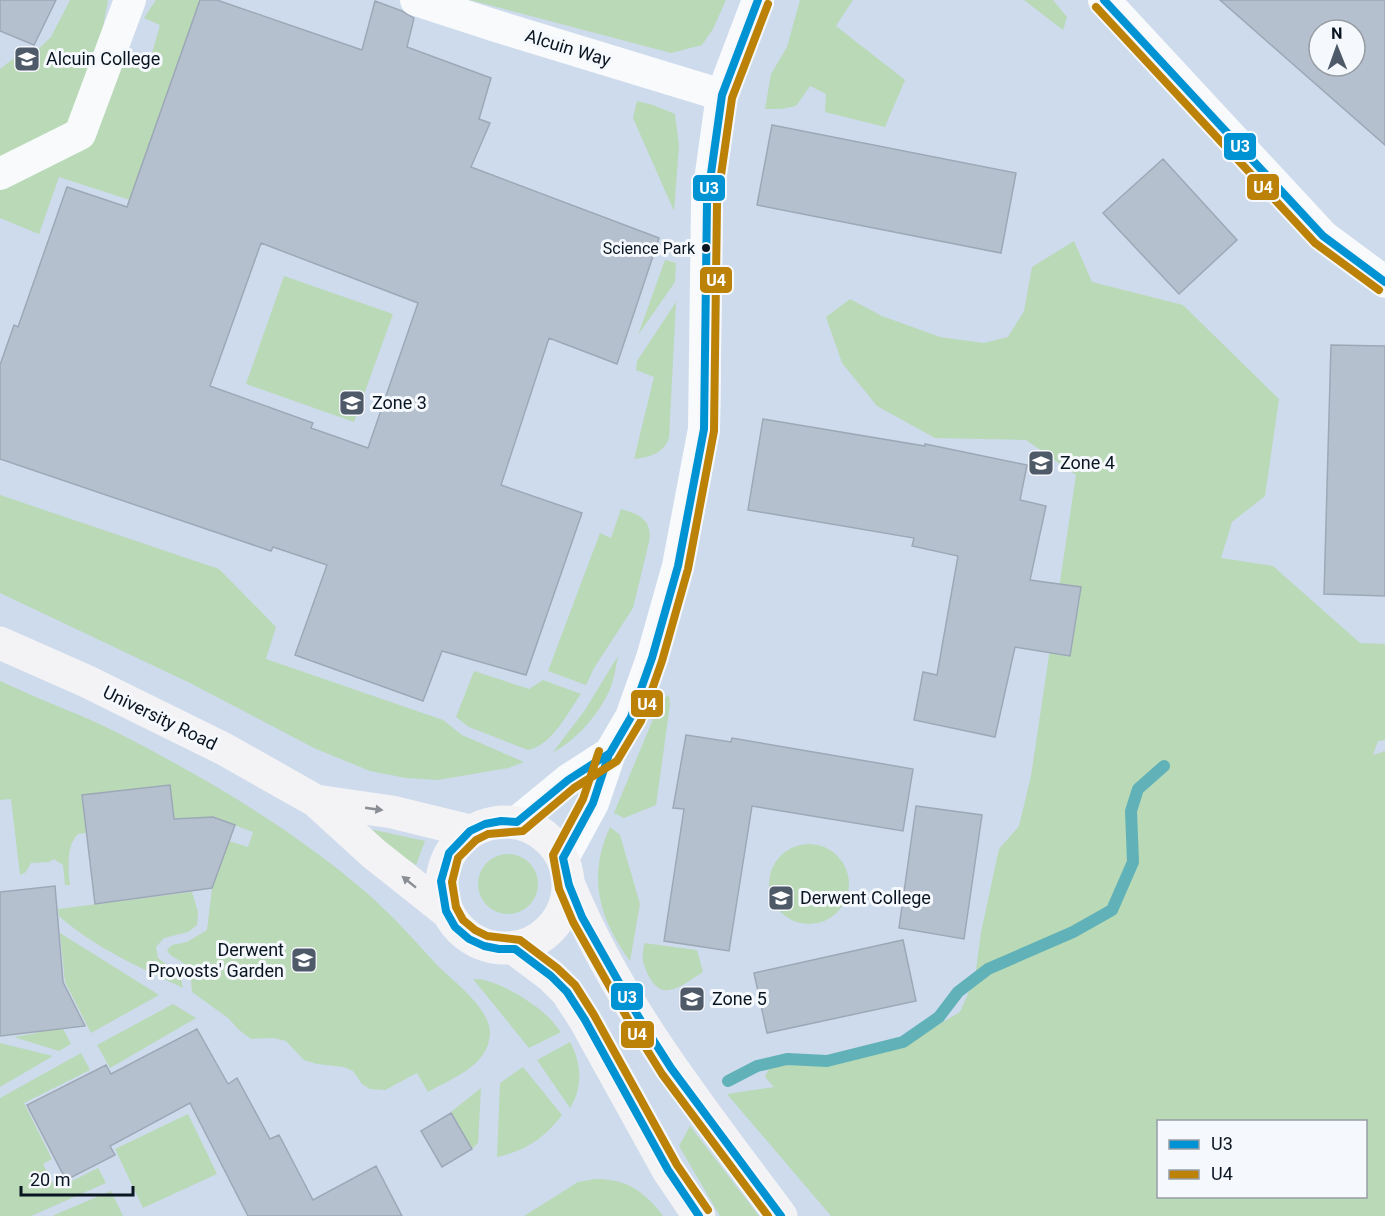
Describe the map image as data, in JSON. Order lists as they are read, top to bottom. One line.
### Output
{"streets":{"street":["Alcuin Way","University Road"]},"places":{"school or university":["Alcuin College","Zone 3","Zone 4","Derwent College","Derwent Provosts' Garden","Zone 5"],"other":["Science Park"]},"lines":["transit line U3","transit line U4"],"legend":["U3","U4"],"scale_bar":"20 m","north":"top"}
